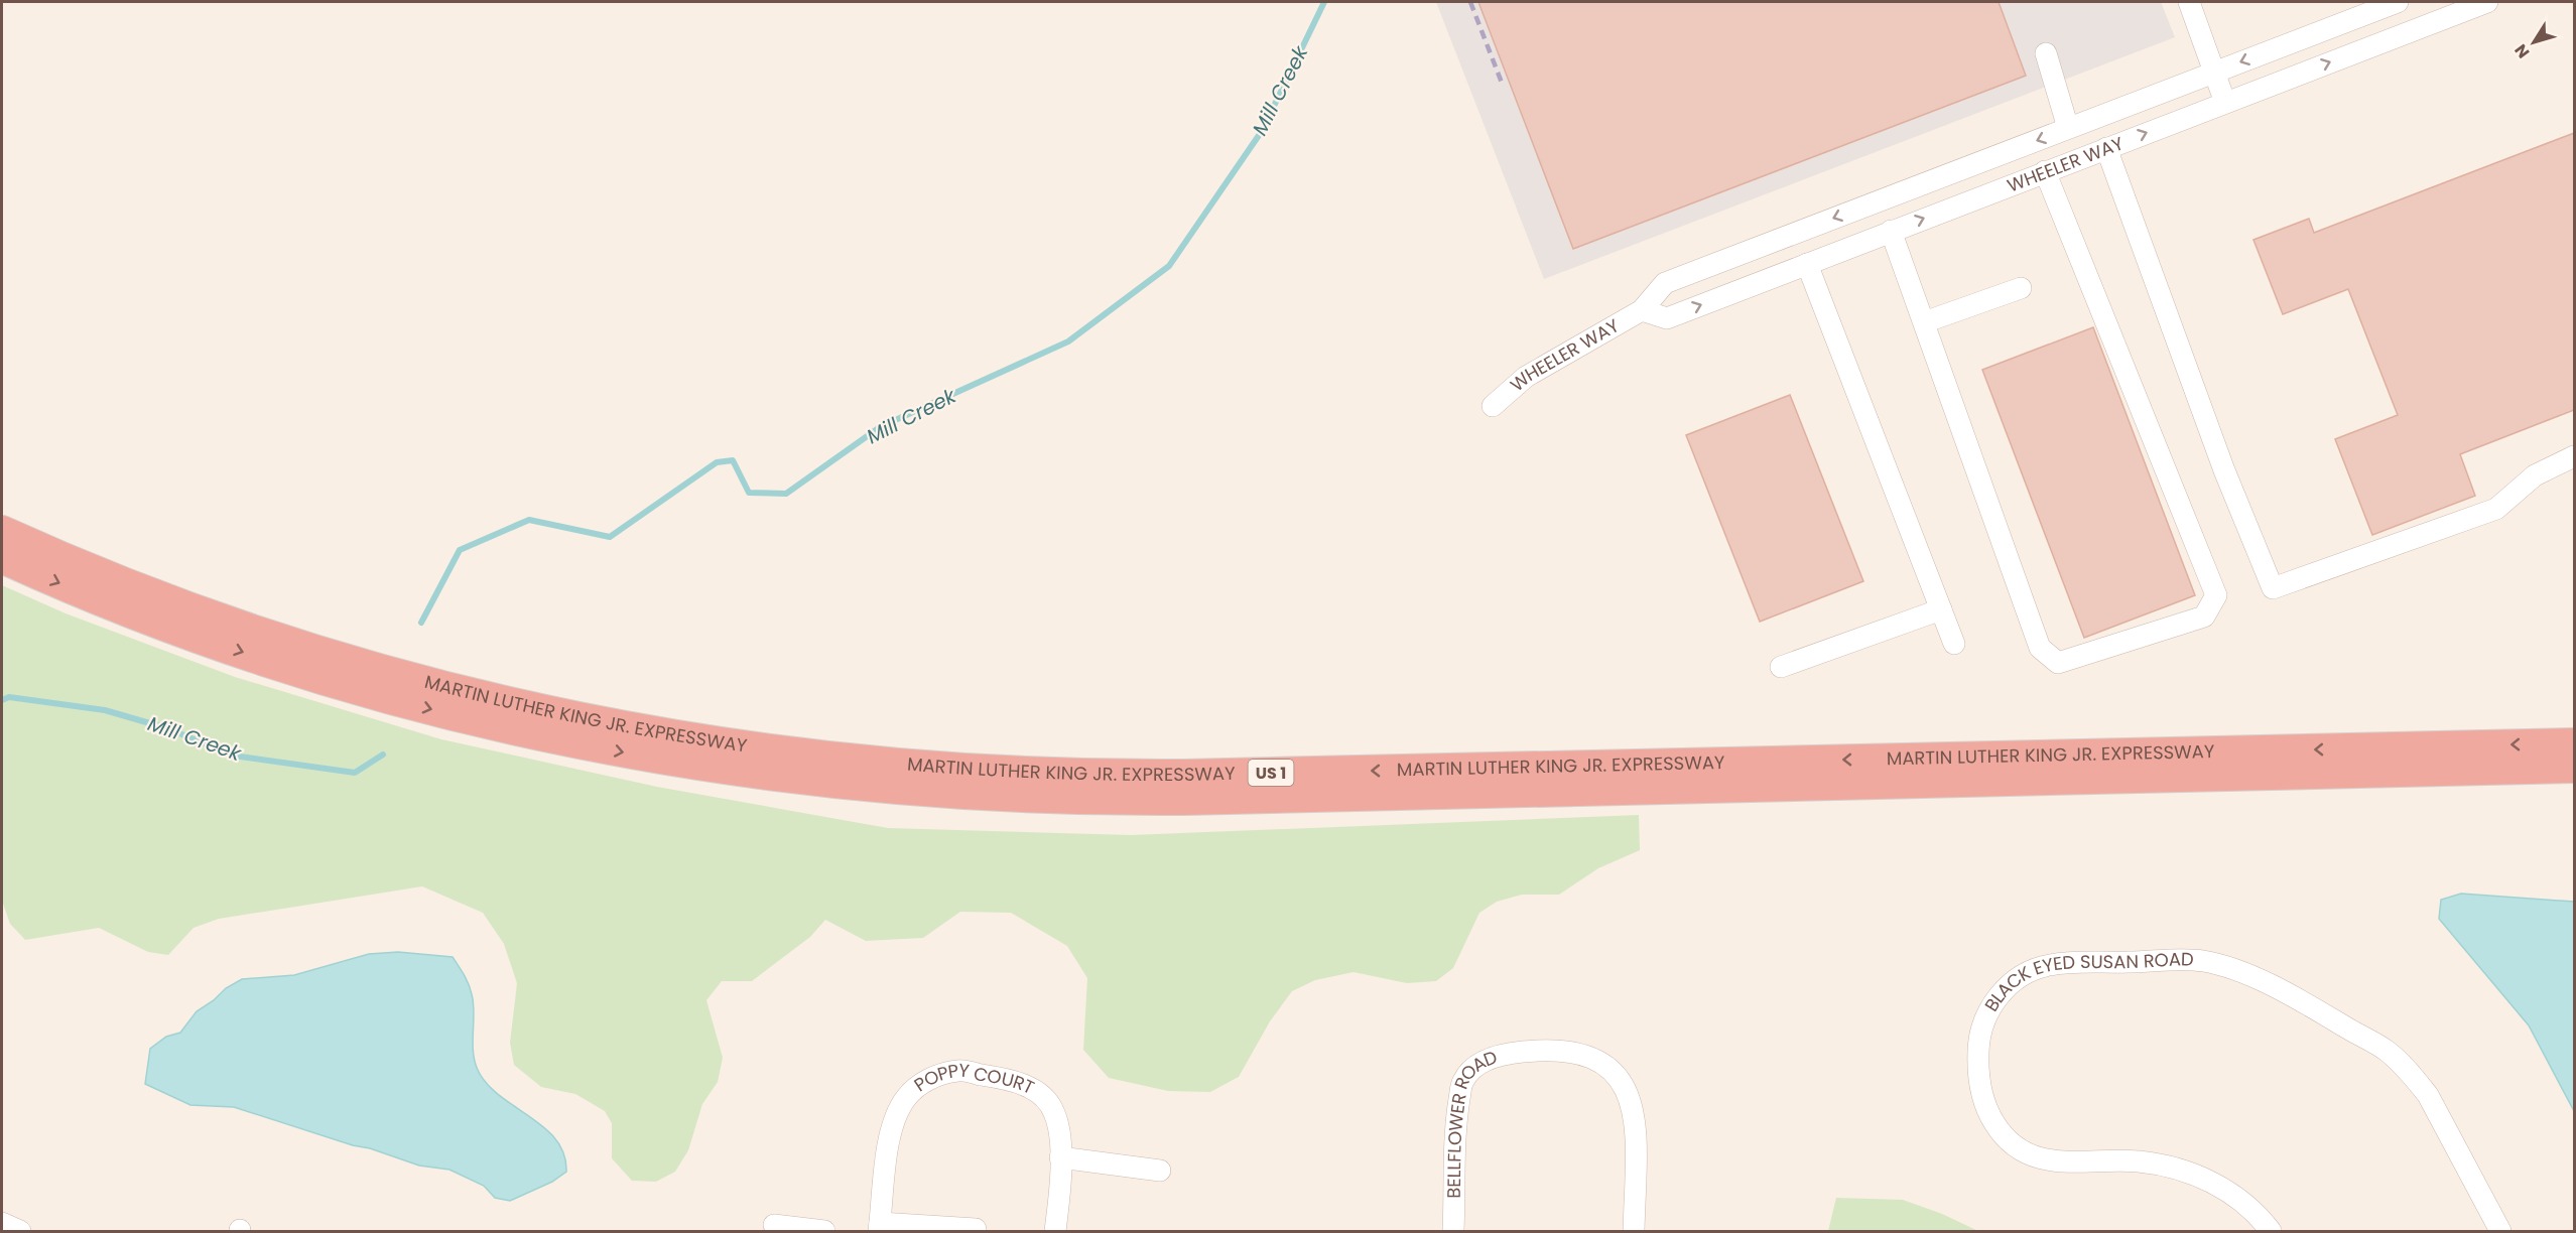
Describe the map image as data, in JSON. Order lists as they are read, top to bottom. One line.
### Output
{"streets":{"highway":["MARTIN LUTHER KING JR. EXPRESSWAY","US 1"],"street":["WHEELER WAY","BLACK EYED SUSAN ROAD","POPPY COURT","BELLFLOWER ROAD"]},"water":["Mill Creek"],"north":"bottom left"}
